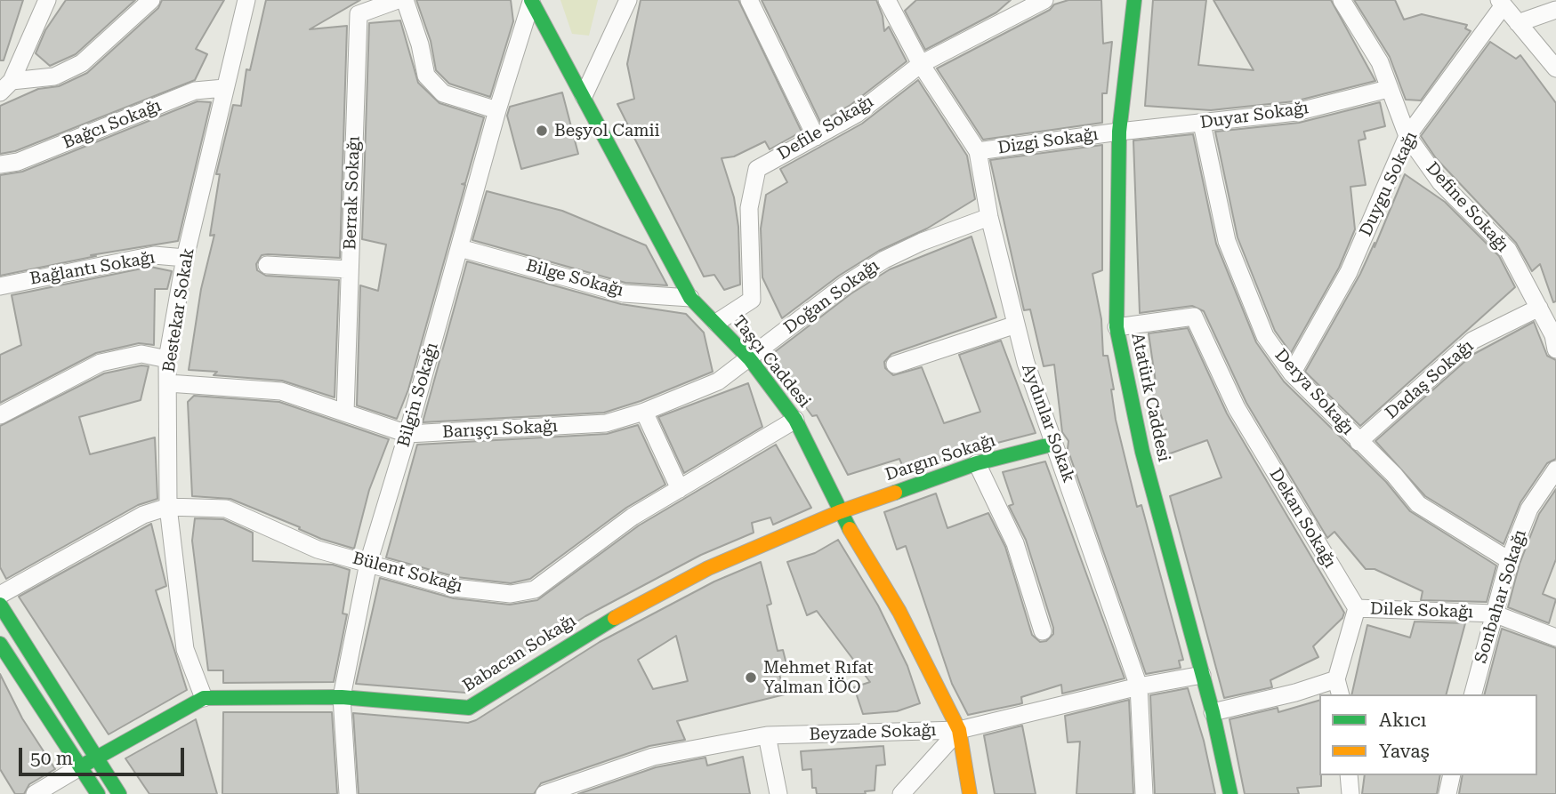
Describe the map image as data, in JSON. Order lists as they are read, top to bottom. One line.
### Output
{"streets":{"street":["Duyar Sokağı","Bağcı Sokağı","Defile Sokağı","Dizgi Sokağı","Duygu Sokağı","Berrak Sokağı","Define Sokağı","Bağlantı Sokağı","Bilge Sokağı","Doğan Sokağı","Bestekar Sokak","Taşçı Caddesi","Dadaş Sokağı","Derya Sokağı","Bilgin Sokağı","Atatürk Caddesi","Aydınlar Sokak","Barışçı Sokağı","Dargın Sokağı","Dekan Sokağı","Bülent Sokağı","Sonbahar Sokağı","Dilek Sokağı","Babacan Sokağı","Beyzade Sokağı"]},"crossings":[["Duyar Sokağı","Dizgi Sokağı"],["Duyar Sokağı","Define Sokağı"],["Duyar Sokağı","Derya Sokağı"],["Duyar Sokağı","Atatürk Caddesi"],["Bağcı Sokağı","Bestekar Sokak"],["Defile Sokağı","Taşçı Caddesi"],["Defile Sokağı","Aydınlar Sokak"],["Dizgi Sokağı","Atatürk Caddesi"],["Dizgi Sokağı","Aydınlar Sokak"],["Duygu Sokağı","Define Sokağı"],["Duygu Sokağı","Derya Sokağı"],["Berrak Sokağı","Barışçı Sokağı"],["Define Sokağı","Dadaş Sokağı"],["Bağlantı Sokağı","Bestekar Sokak"],["Bilge Sokağı","Taşçı Caddesi"],["Bilge Sokağı","Bilgin Sokağı"],["Doğan Sokağı","Taşçı Caddesi"],["Doğan Sokağı","Aydınlar Sokak"],["Doğan Sokağı","Barışçı Sokağı"],["Bestekar Sokak","Barışçı Sokağı"],["Bestekar Sokak","Bülent Sokağı"],["Bestekar Sokak","Babacan Sokağı"],["Taşçı Caddesi","Bilgin Sokağı"],["Taşçı Caddesi","Barışçı Sokağı"],["Taşçı Caddesi","Dargın Sokağı"],["Taşçı Caddesi","Bülent Sokağı"],["Taşçı Caddesi","Babacan Sokağı"],["Taşçı Caddesi","Beyzade Sokağı"],["Dadaş Sokağı","Derya Sokağı"],["Derya Sokağı","Sonbahar Sokağı"],["Bilgin Sokağı","Barışçı Sokağı"],["Bilgin Sokağı","Bülent Sokağı"],["Bilgin Sokağı","Babacan Sokağı"],["Atatürk Caddesi","Dekan Sokağı"],["Atatürk Caddesi","Beyzade Sokağı"],["Aydınlar Sokak","Dargın Sokağı"],["Aydınlar Sokak","Beyzade Sokağı"],["Dargın Sokağı","Babacan Sokağı"],["Dekan Sokağı","Dilek Sokağı"],["Sonbahar Sokağı","Dilek Sokağı"]],"places":["Beşyol Camii","Mehmet Rıfat Yalman İÖO"],"legend":["Akıcı","Yavaş"],"scale_bar":"50 m"}
